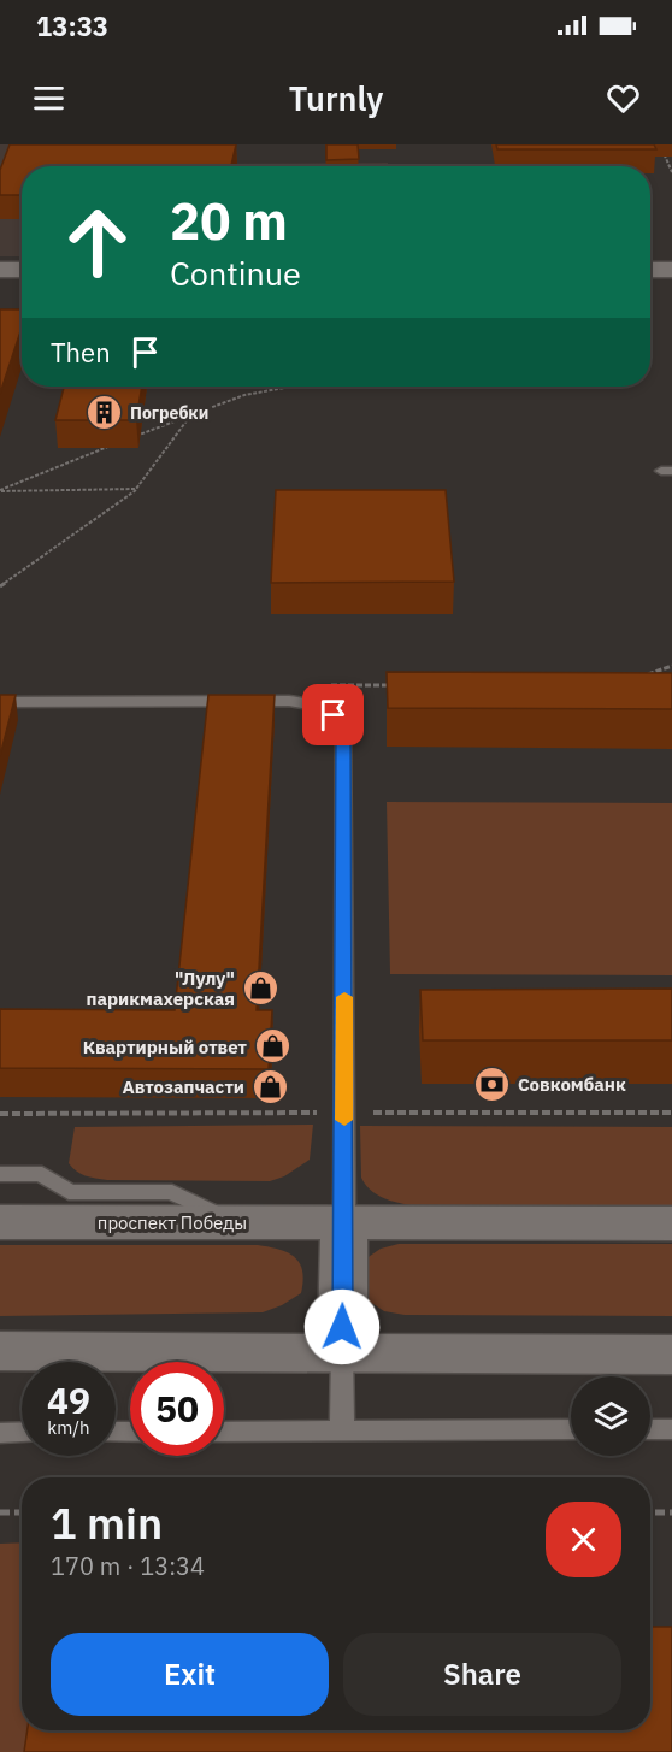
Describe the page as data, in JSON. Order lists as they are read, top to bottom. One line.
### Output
{"streets":{"main road":["проспект Победы"]},"places":{"building":["Погребки"],"shop":["\"Лулу\" парикмахерская","Квартирный ответ","Автозапчасти"],"bank":["Совкомбанк"]},"page":{"status":"13:33","header":"Turnly","turn":["20 m","Continue"],"then":"Then","speed":"49 km/h","limit":"50","heading":["1 min","170 m · 13:34"],"buttons":["Exit","Share"]}}
